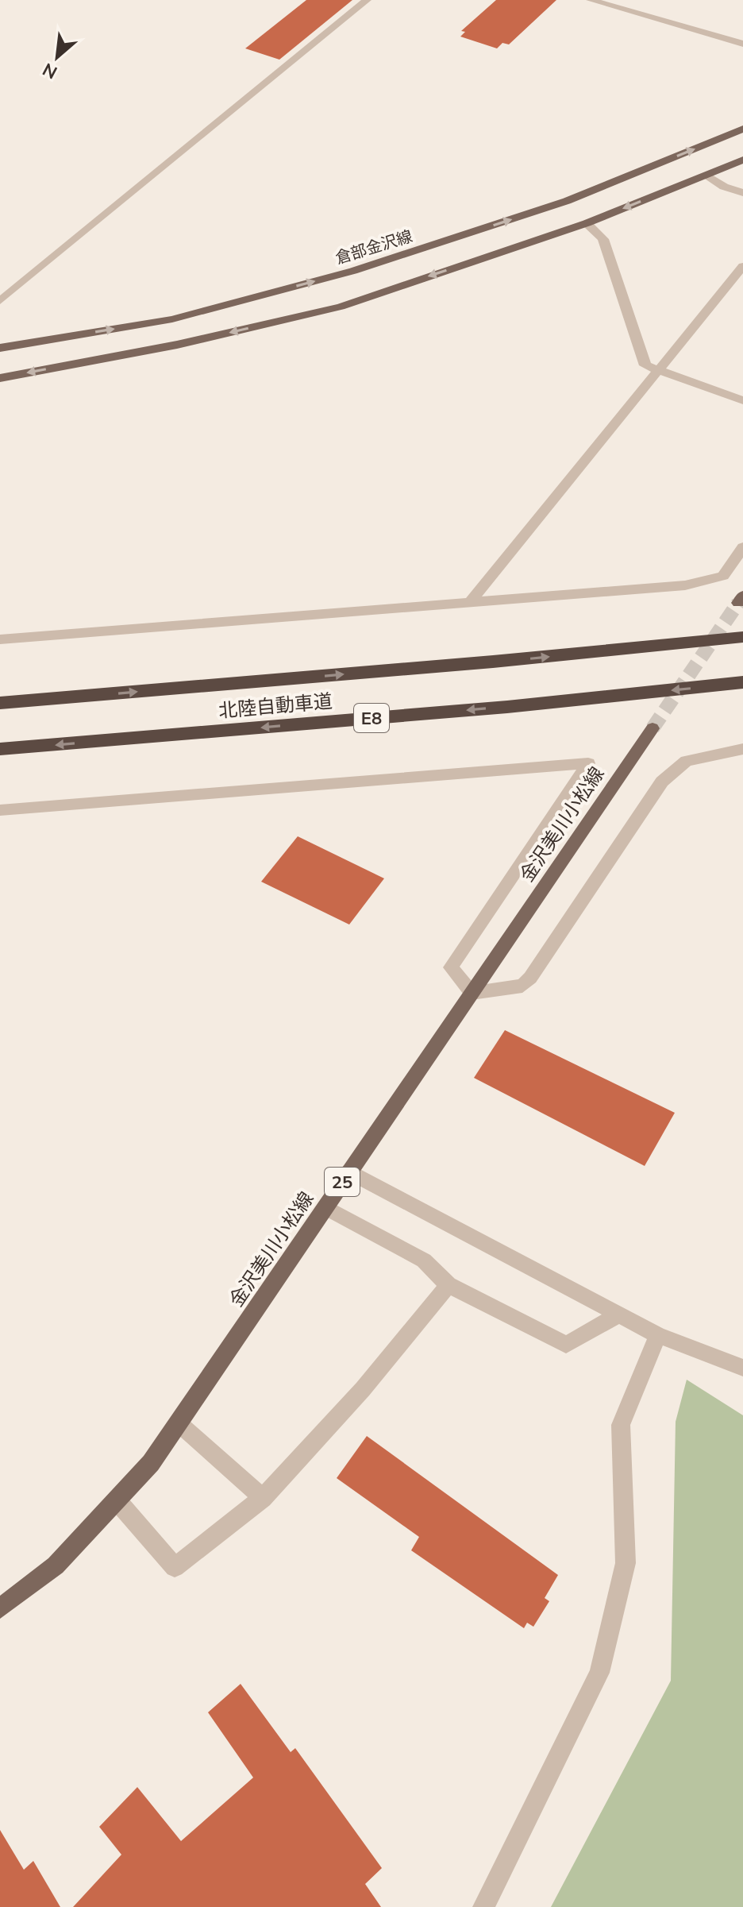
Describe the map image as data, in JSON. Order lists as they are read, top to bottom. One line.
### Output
{"streets":{"highway":["北陸自動車道","E8"],"main road":["倉部金沢線","金沢美川小松線","25"]},"north":"bottom left"}
